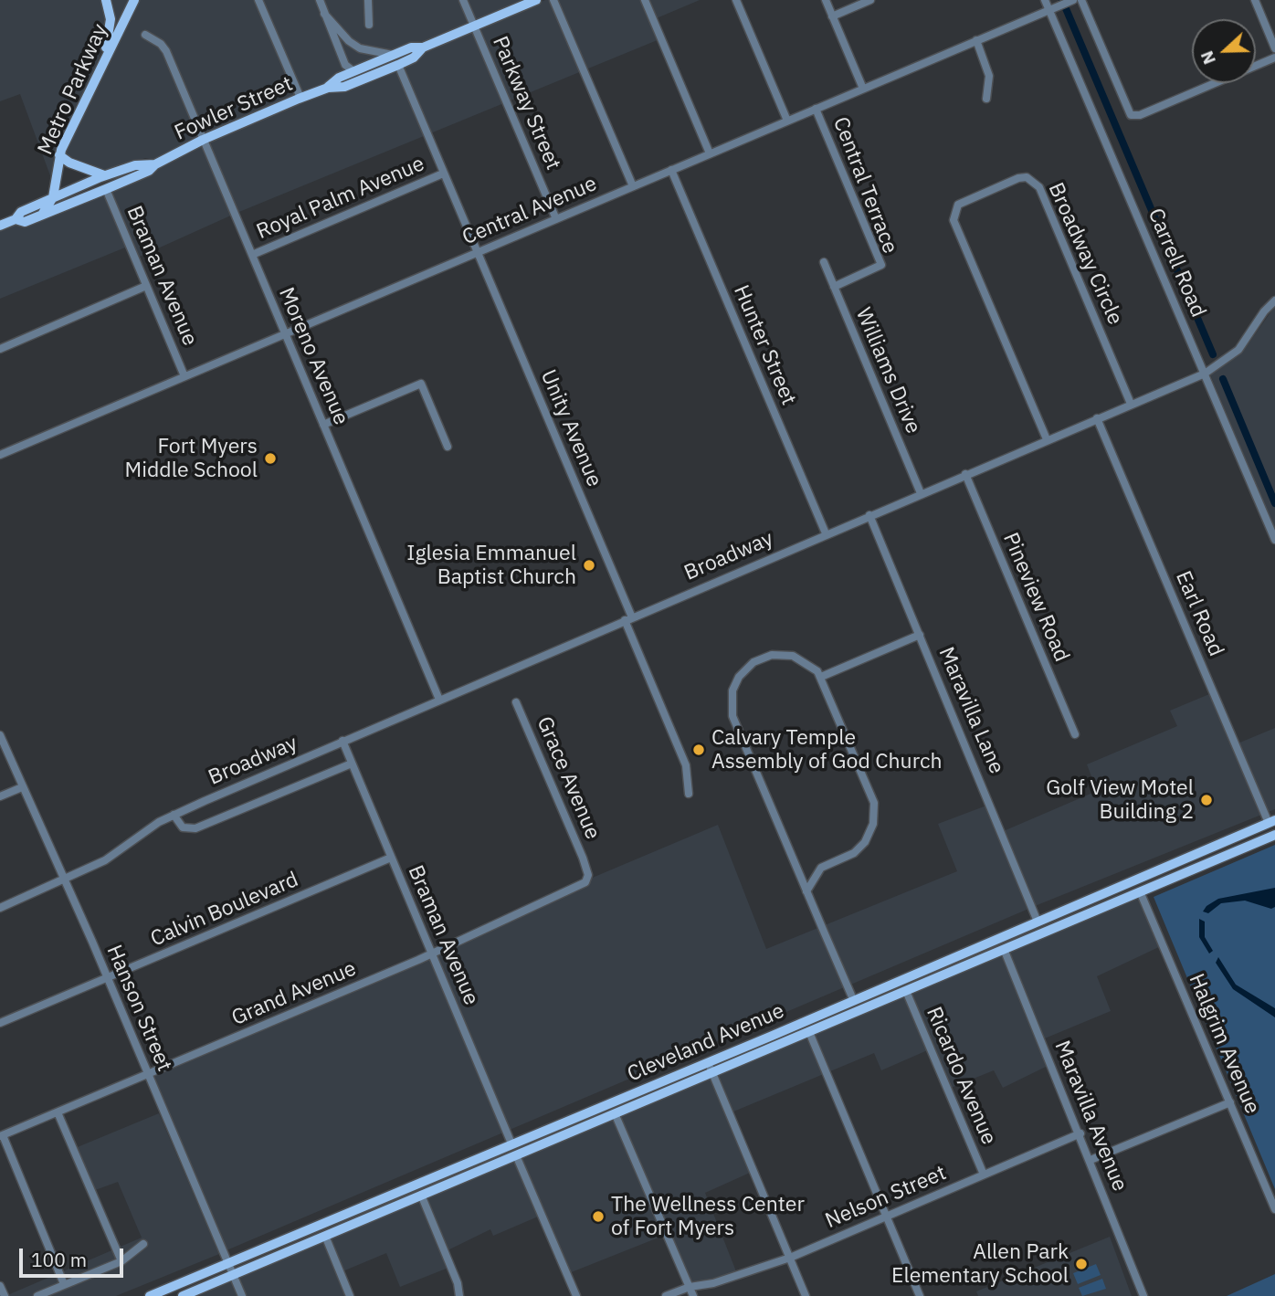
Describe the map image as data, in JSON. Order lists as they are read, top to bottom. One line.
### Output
{"streets":{"main road":["Metro Parkway","Fowler Street","Cleveland Avenue"],"street":["Parkway Street","Central Terrace","Royal Palm Avenue","Central Avenue","Broadway Circle","Carrell Road","Braman Avenue","Hunter Street","Moreno Avenue","Williams Drive","Unity Avenue","Broadway","Pineview Road","Earl Road","Maravilla Lane","Grace Avenue","Calvin Boulevard","Grand Avenue","Hanson Street","Halgrim Avenue","Ricardo Avenue","Maravilla Avenue","Nelson Street"]},"crossings":[["Metro Parkway","Fowler Street"],["Parkway Street","Fowler Street"],["Parkway Street","Central Avenue"],["Fowler Street","Braman Avenue"],["Fowler Street","Moreno Avenue"],["Fowler Street","Unity Avenue"],["Central Terrace","Central Avenue"],["Central Terrace","Williams Drive"],["Royal Palm Avenue","Moreno Avenue"],["Royal Palm Avenue","Unity Avenue"],["Central Avenue","Carrell Road"],["Central Avenue","Braman Avenue"],["Central Avenue","Hunter Street"],["Central Avenue","Moreno Avenue"],["Central Avenue","Unity Avenue"],["Broadway Circle","Broadway"],["Carrell Road","Broadway"],["Braman Avenue","Broadway"],["Braman Avenue","Calvin Boulevard"],["Braman Avenue","Grand Avenue"],["Braman Avenue","Cleveland Avenue"],["Hunter Street","Broadway"],["Moreno Avenue","Broadway"],["Williams Drive","Broadway"],["Unity Avenue","Broadway"],["Broadway","Pineview Road"],["Broadway","Earl Road"],["Broadway","Maravilla Lane"],["Broadway","Hanson Street"],["Earl Road","Cleveland Avenue"],["Maravilla Lane","Cleveland Avenue"],["Grace Avenue","Grand Avenue"],["Calvin Boulevard","Hanson Street"],["Grand Avenue","Hanson Street"],["Hanson Street","Cleveland Avenue"],["Cleveland Avenue","Halgrim Avenue"],["Cleveland Avenue","Ricardo Avenue"],["Cleveland Avenue","Maravilla Avenue"],["Ricardo Avenue","Nelson Street"],["Maravilla Avenue","Nelson Street"]],"places":["Fort Myers Middle School","Iglesia Emmanuel Baptist Church","Calvary Temple Assembly of God Church","Golf View Motel Building 2","The Wellness Center of Fort Myers","Allen Park Elementary School"],"scale_bar":"100 m","north":"left"}
